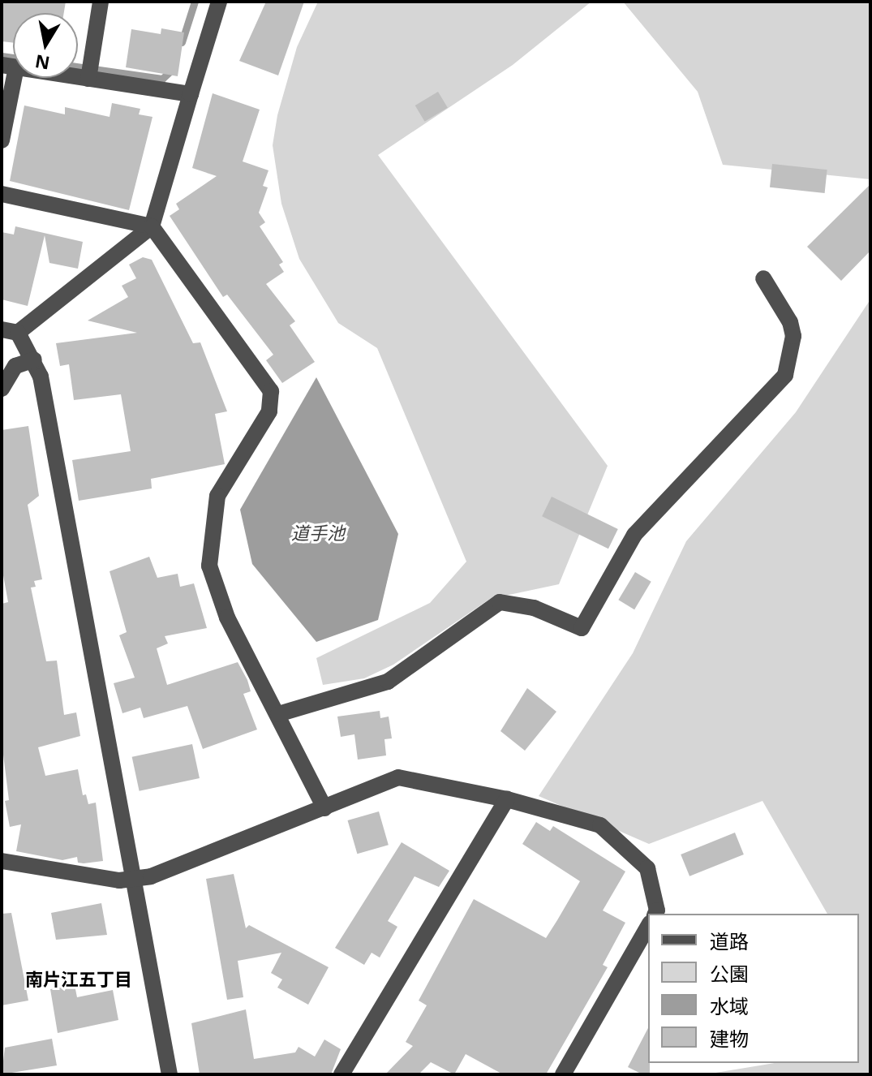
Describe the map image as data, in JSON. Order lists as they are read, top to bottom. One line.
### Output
{"districts":["南片江五丁目"],"water":["道手池"],"legend":["道路","公園","水域","建物"],"north":"bottom"}
